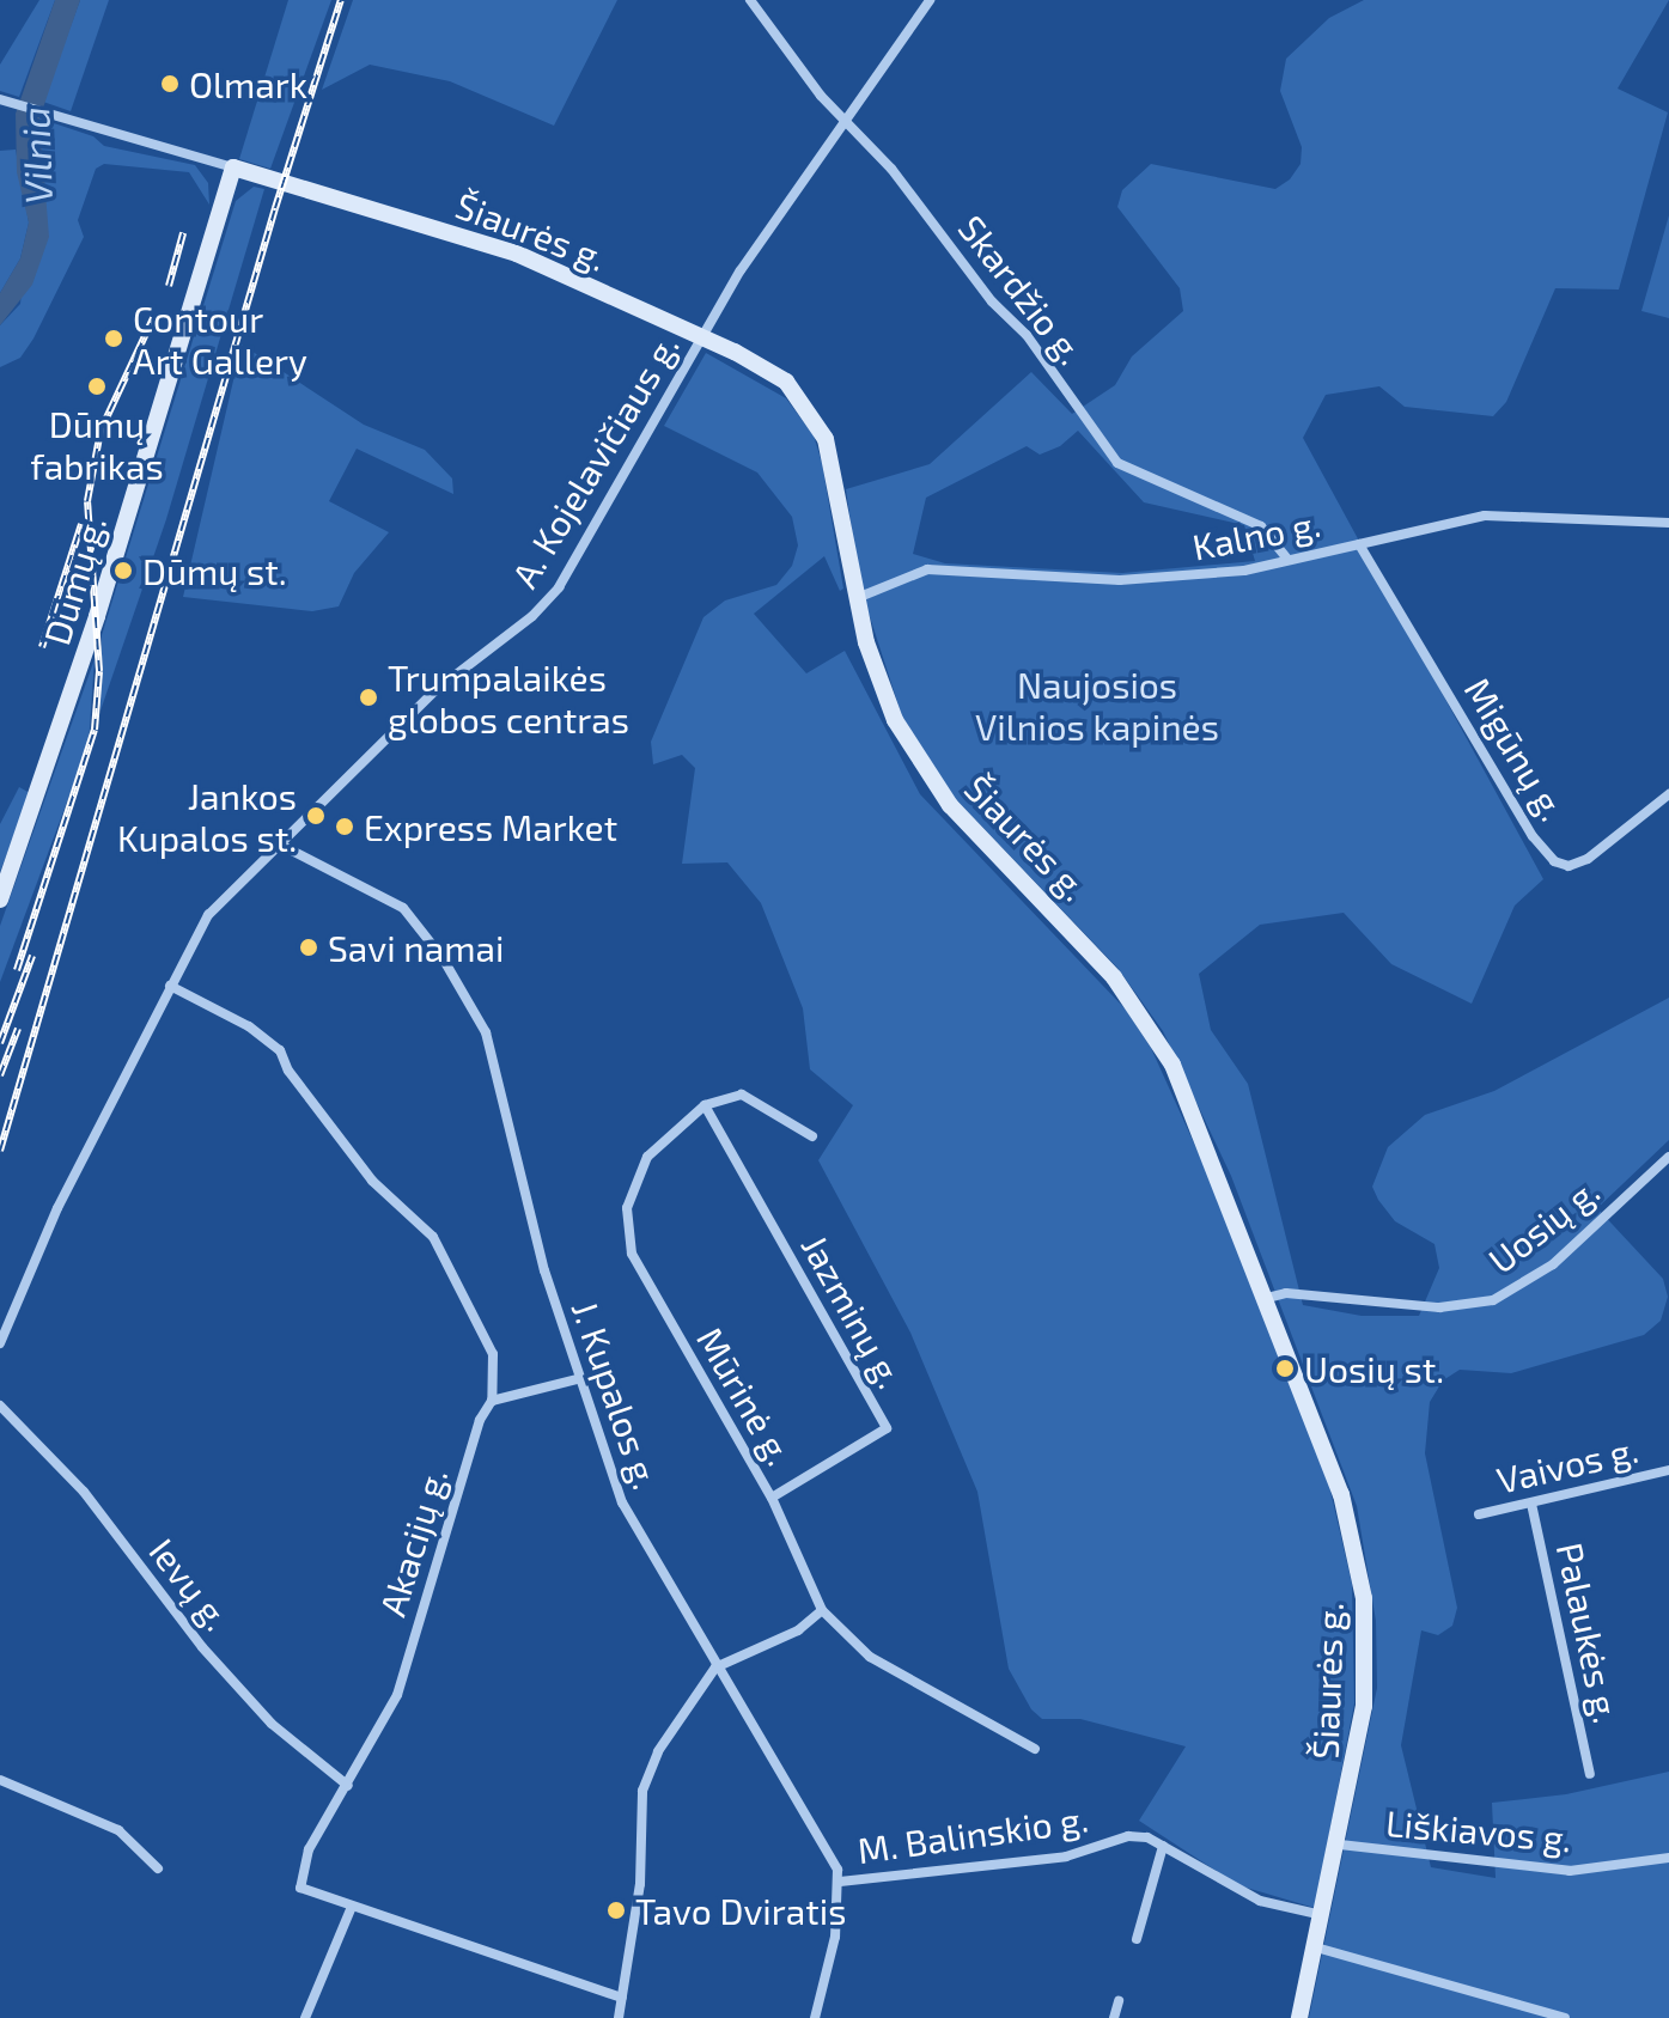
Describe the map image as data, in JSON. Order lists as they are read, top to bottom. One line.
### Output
{"streets":{"main road":["Šiaurės g.","Dūmų g."],"street":["Skardžio g.","A. Kojelavičiaus g.","Kalno g.","Migūnų g.","Uosių g.","Jazminų g.","J. Kupalos g.","Mūrinė g.","Vaivos g.","Akacijų g.","Ievų g.","Palaukės g.","Liškiavos g.","M. Balinskio g."]},"crossings":[["Šiaurės g.","A. Kojelavičiaus g."],["Šiaurės g.","Kalno g."],["Šiaurės g.","Dūmų g."],["Šiaurės g.","Uosių g."],["Šiaurės g.","Liškiavos g."],["Šiaurės g.","M. Balinskio g."],["Skardžio g.","A. Kojelavičiaus g."],["Skardžio g.","Kalno g."],["A. Kojelavičiaus g.","J. Kupalos g."],["A. Kojelavičiaus g.","Akacijų g."],["Kalno g.","Migūnų g."],["Jazminų g.","Mūrinė g."],["J. Kupalos g.","M. Balinskio g."],["Vaivos g.","Palaukės g."],["Akacijų g.","Ievų g."]],"water":["Vilnia"],"parks":["Naujosios Vilnios kapinės"],"places":["Olmark","Contour Art Gallery","Dūmų fabrikas","Dūmų st.","Trumpalaikės globos centras","Jankos Kupalos st.","Express Market","Savi namai","Uosių st.","Tavo Dviratis"]}
